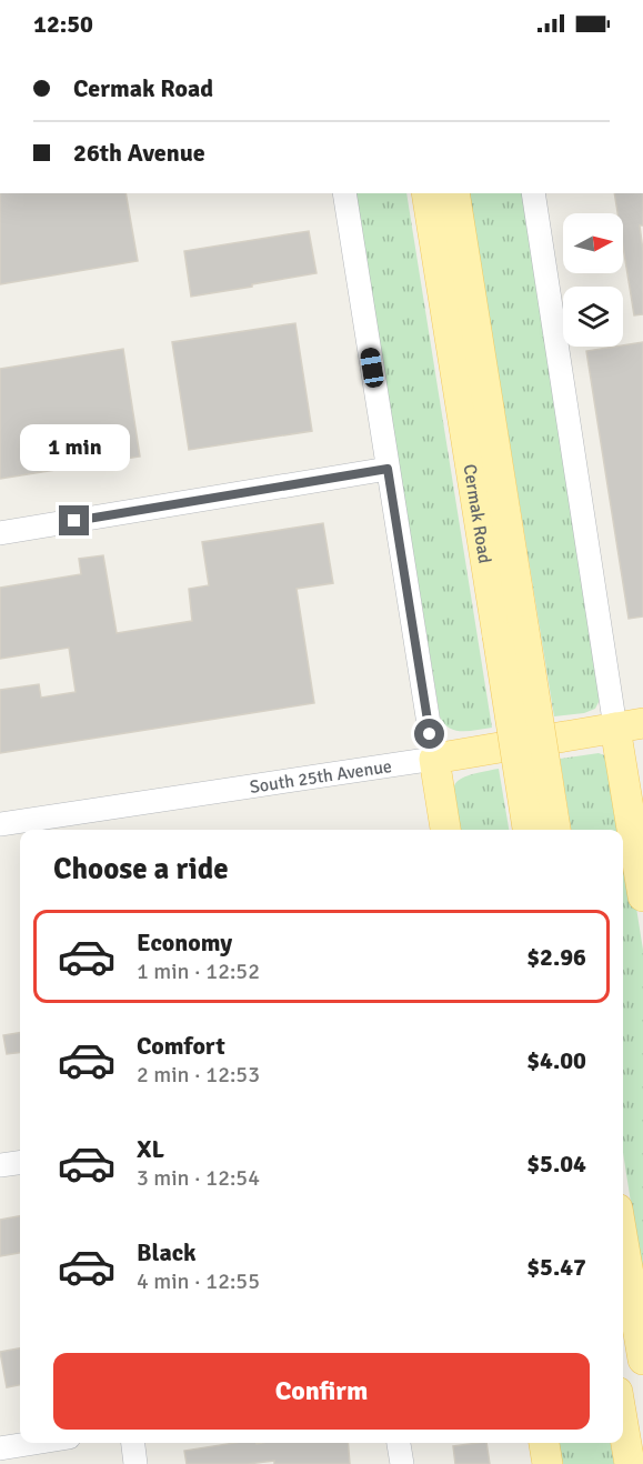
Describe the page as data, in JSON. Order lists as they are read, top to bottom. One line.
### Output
{"streets":{"main road":["Cermak Road","South 25th Avenue"]},"north":"right","page":{"status":"12:50","banner":["Cermak Road","26th Avenue"],"bubble":"1 min","heading":"Choose a ride","list":[{"name":"Economy","note":"1 min · 12:52","value":"$2.96"},{"name":"Comfort","note":"2 min · 12:53","value":"$4.00"},{"name":"XL","note":"3 min · 12:54","value":"$5.04"},{"name":"Black","note":"4 min · 12:55","value":"$5.47"}],"buttons":"Confirm"}}
